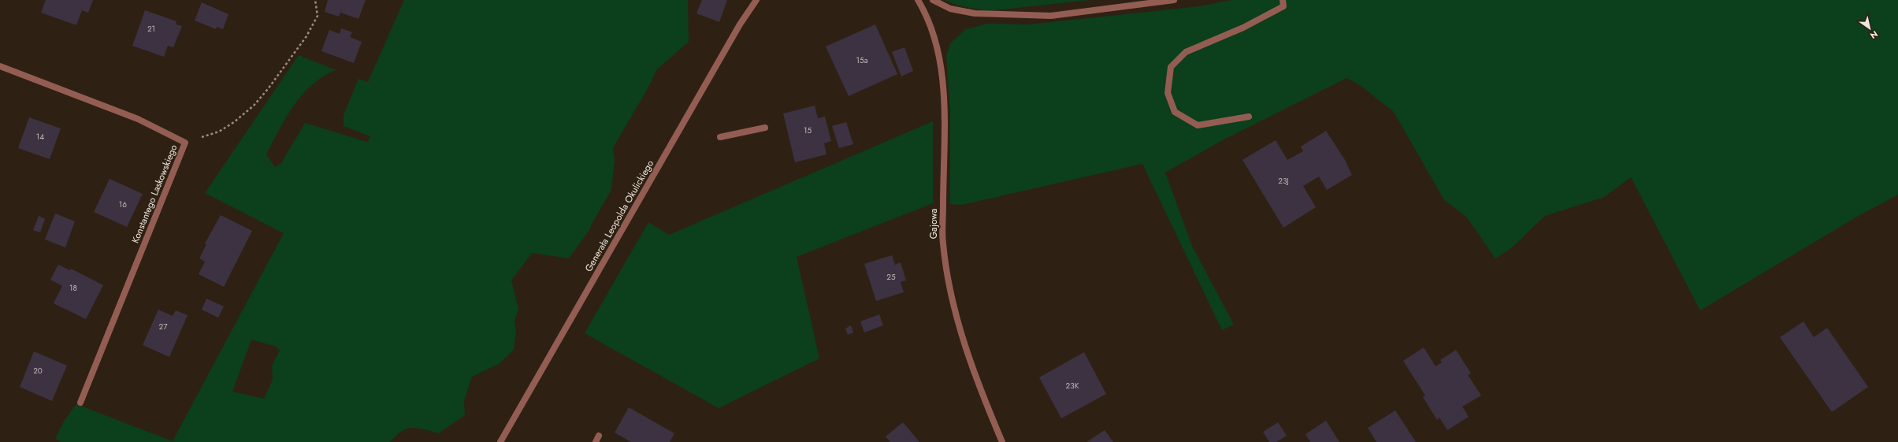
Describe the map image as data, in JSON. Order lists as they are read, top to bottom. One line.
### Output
{"streets":{"street":["Konstantego Laskowskiego","Generała Leopolda Okulickiego","Gajowa"]},"house_numbers":["21","15a","15","14","23J","16","25","18","27","20","23K"],"north":"bottom right"}
